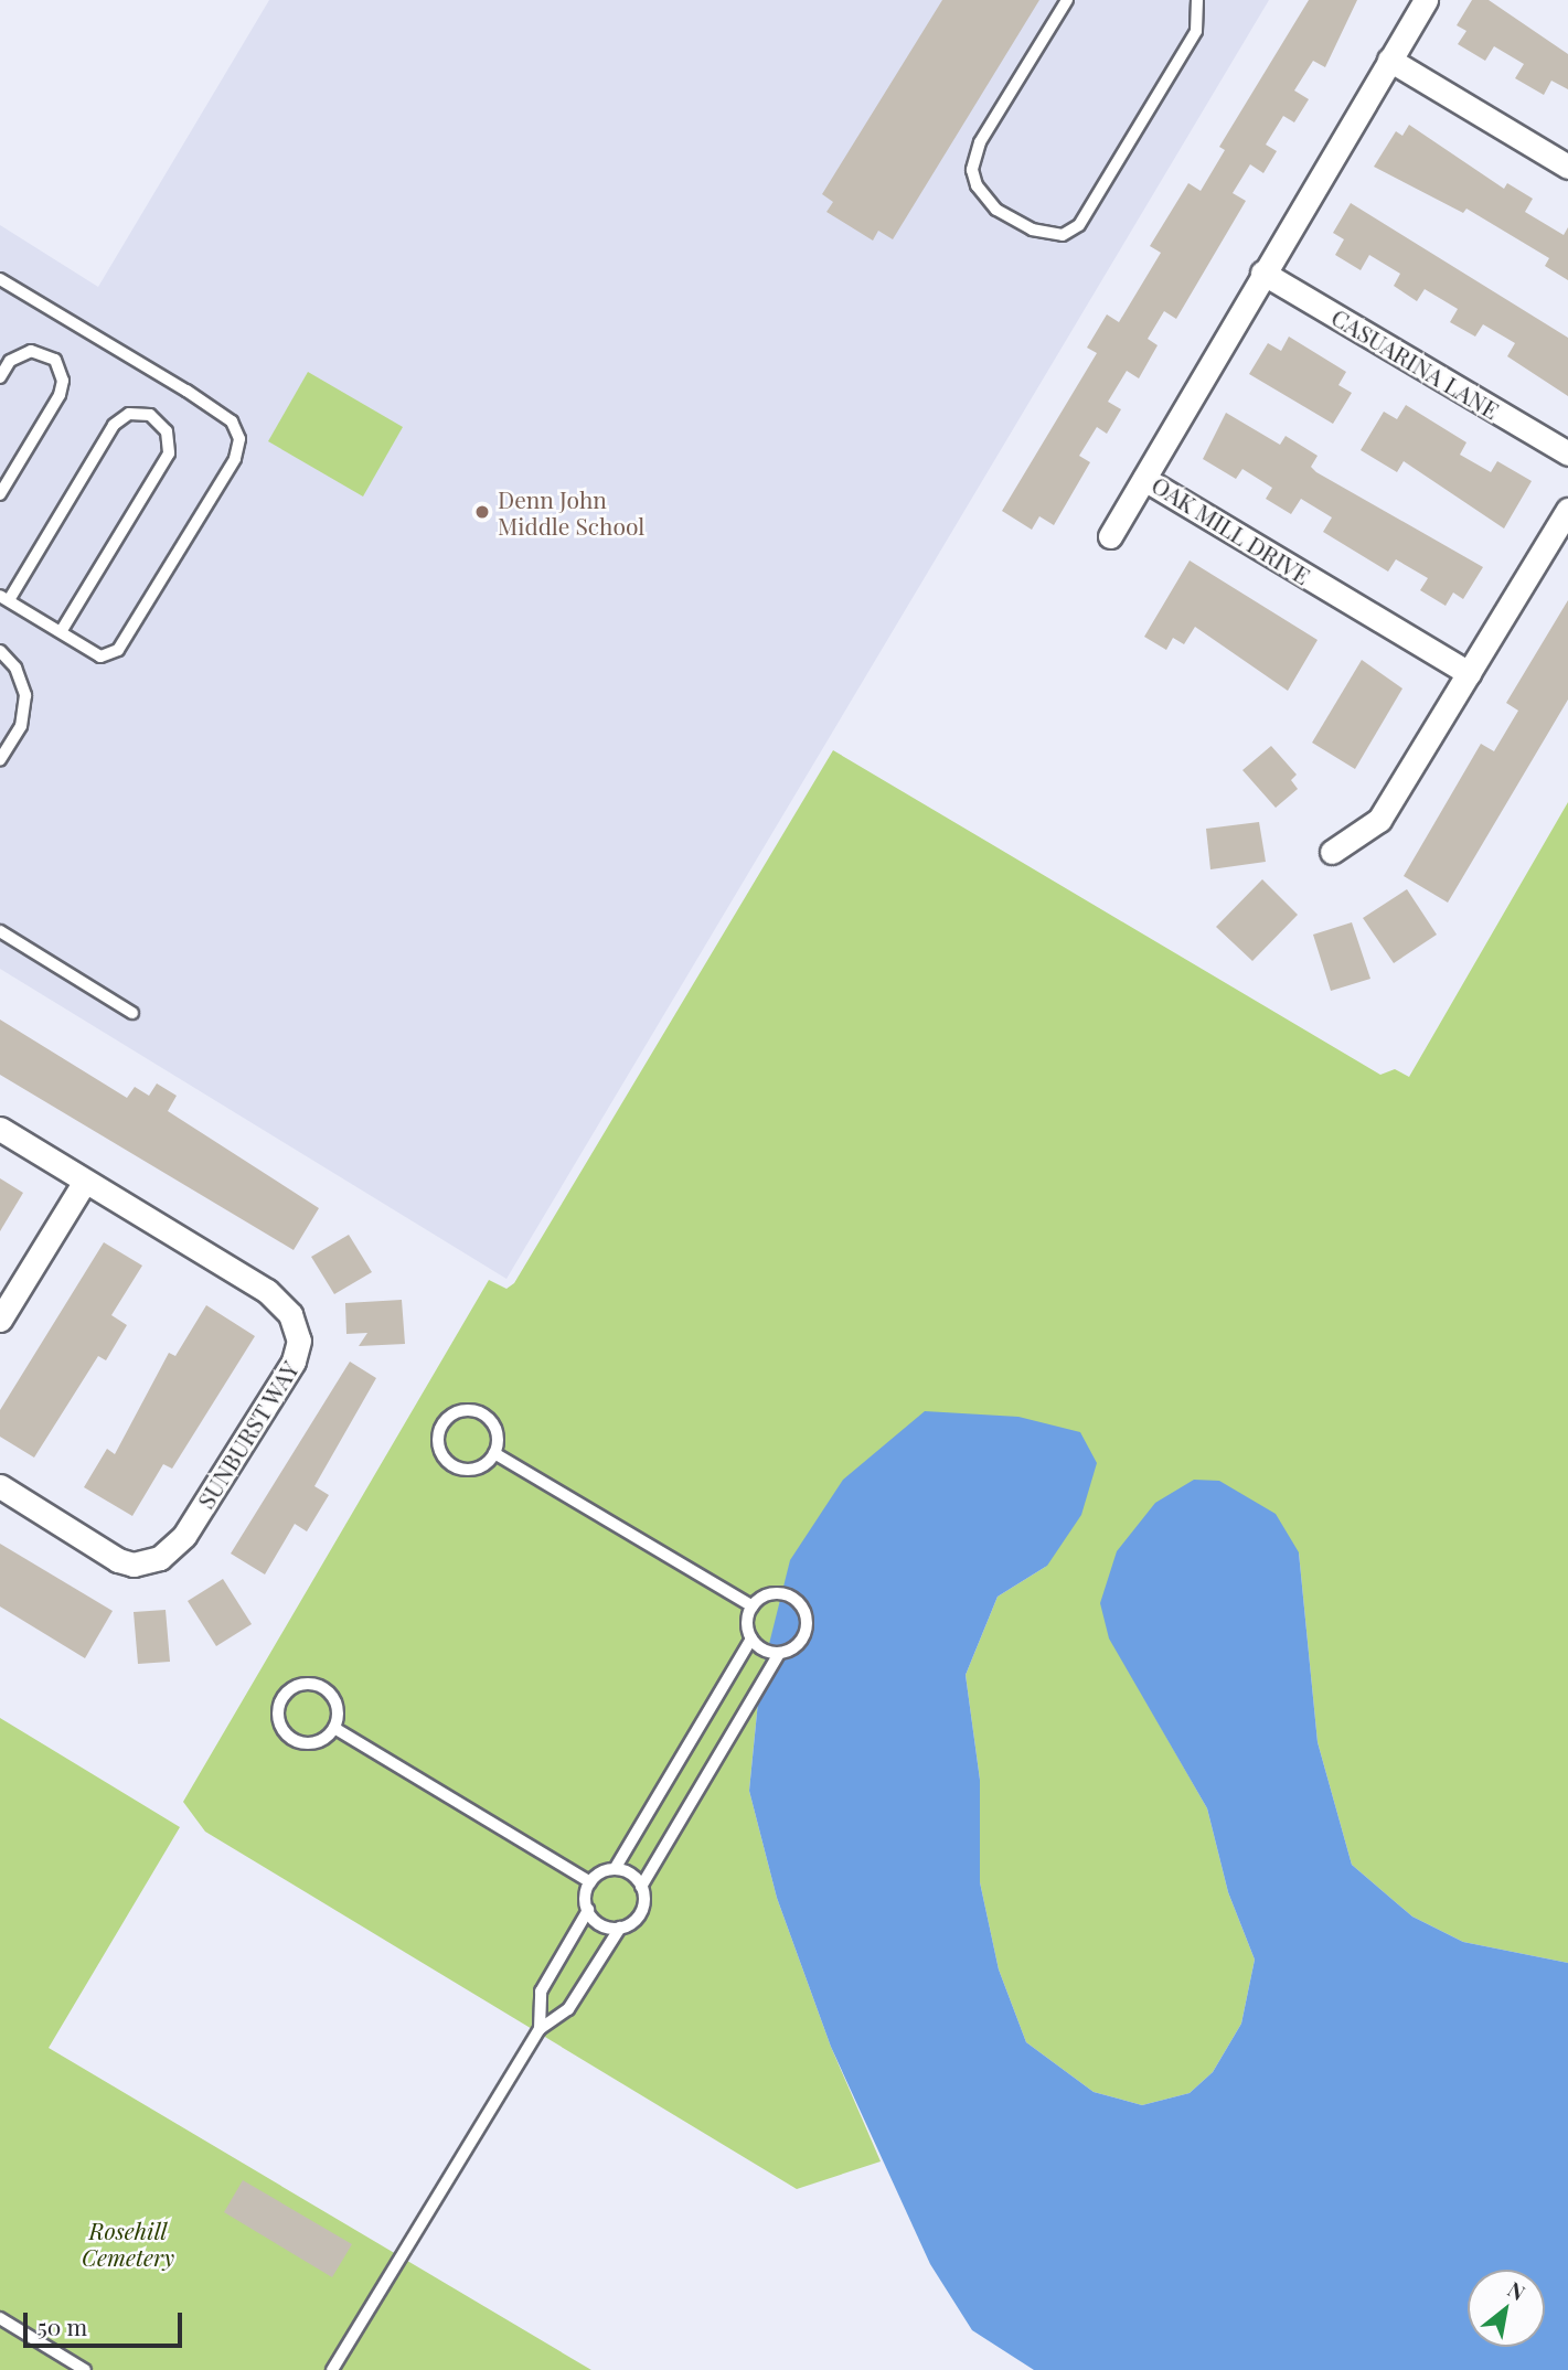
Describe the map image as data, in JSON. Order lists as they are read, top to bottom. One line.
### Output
{"streets":{"street":["CASUARINA LANE","OAK MILL DRIVE","SUNBURST WAY"]},"crossings":[["CASUARINA LANE","OAK MILL DRIVE"]],"parks":["Rosehill Cemetery"],"places":["Denn John Middle School"],"scale_bar":"50 m","north":"top right"}
